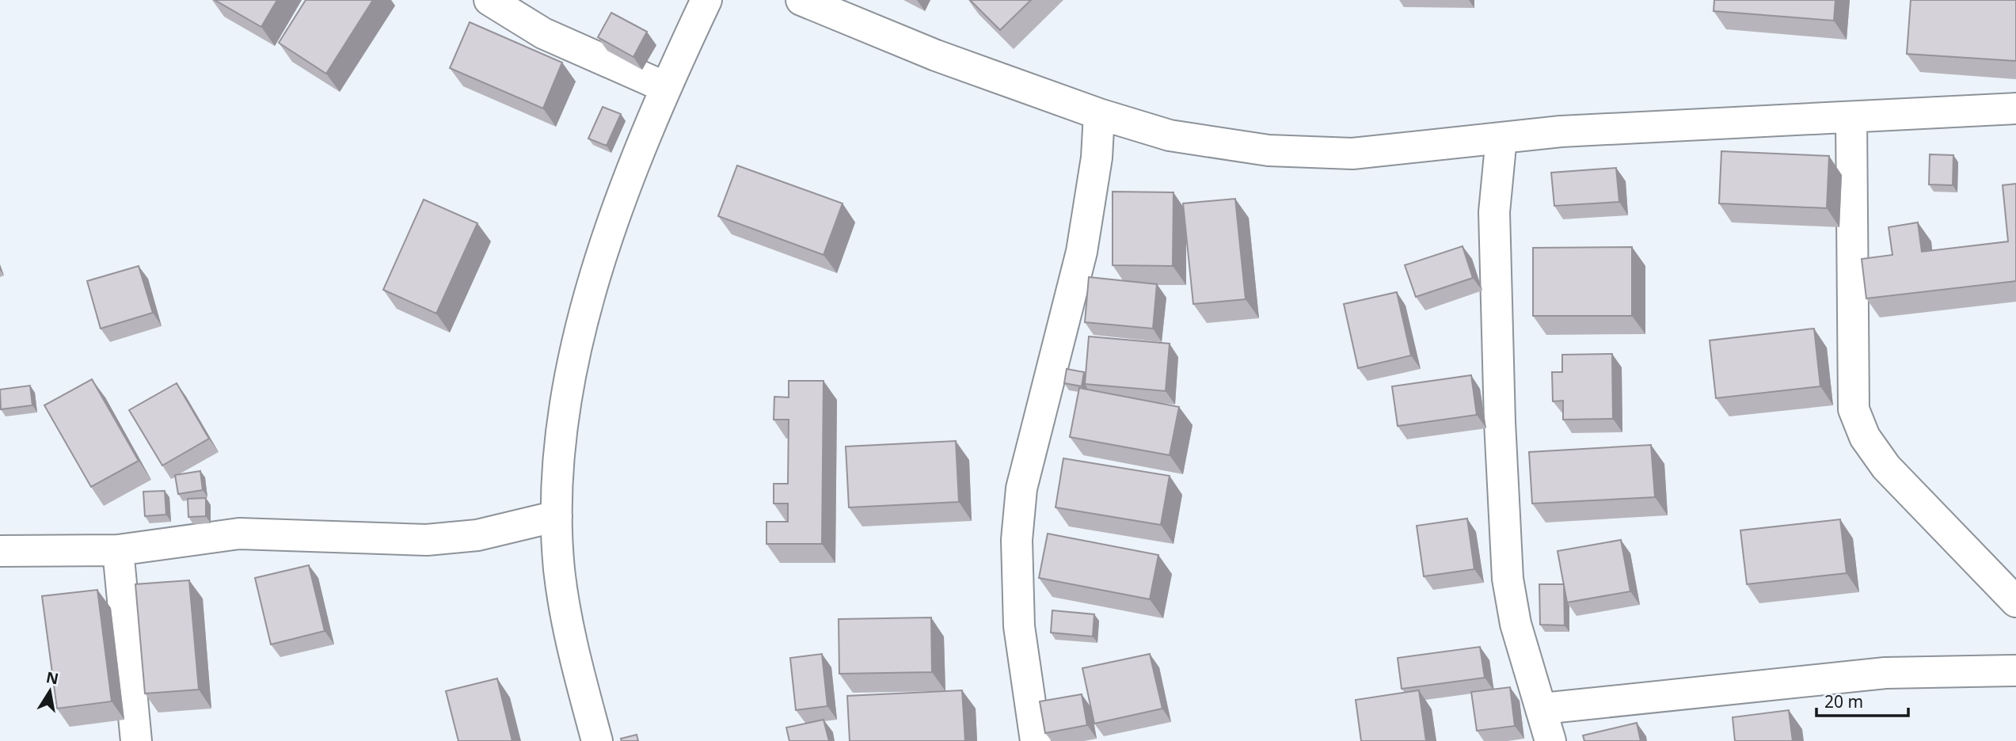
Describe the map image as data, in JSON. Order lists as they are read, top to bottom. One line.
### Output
{"scale_bar":"20 m","north":"top"}
